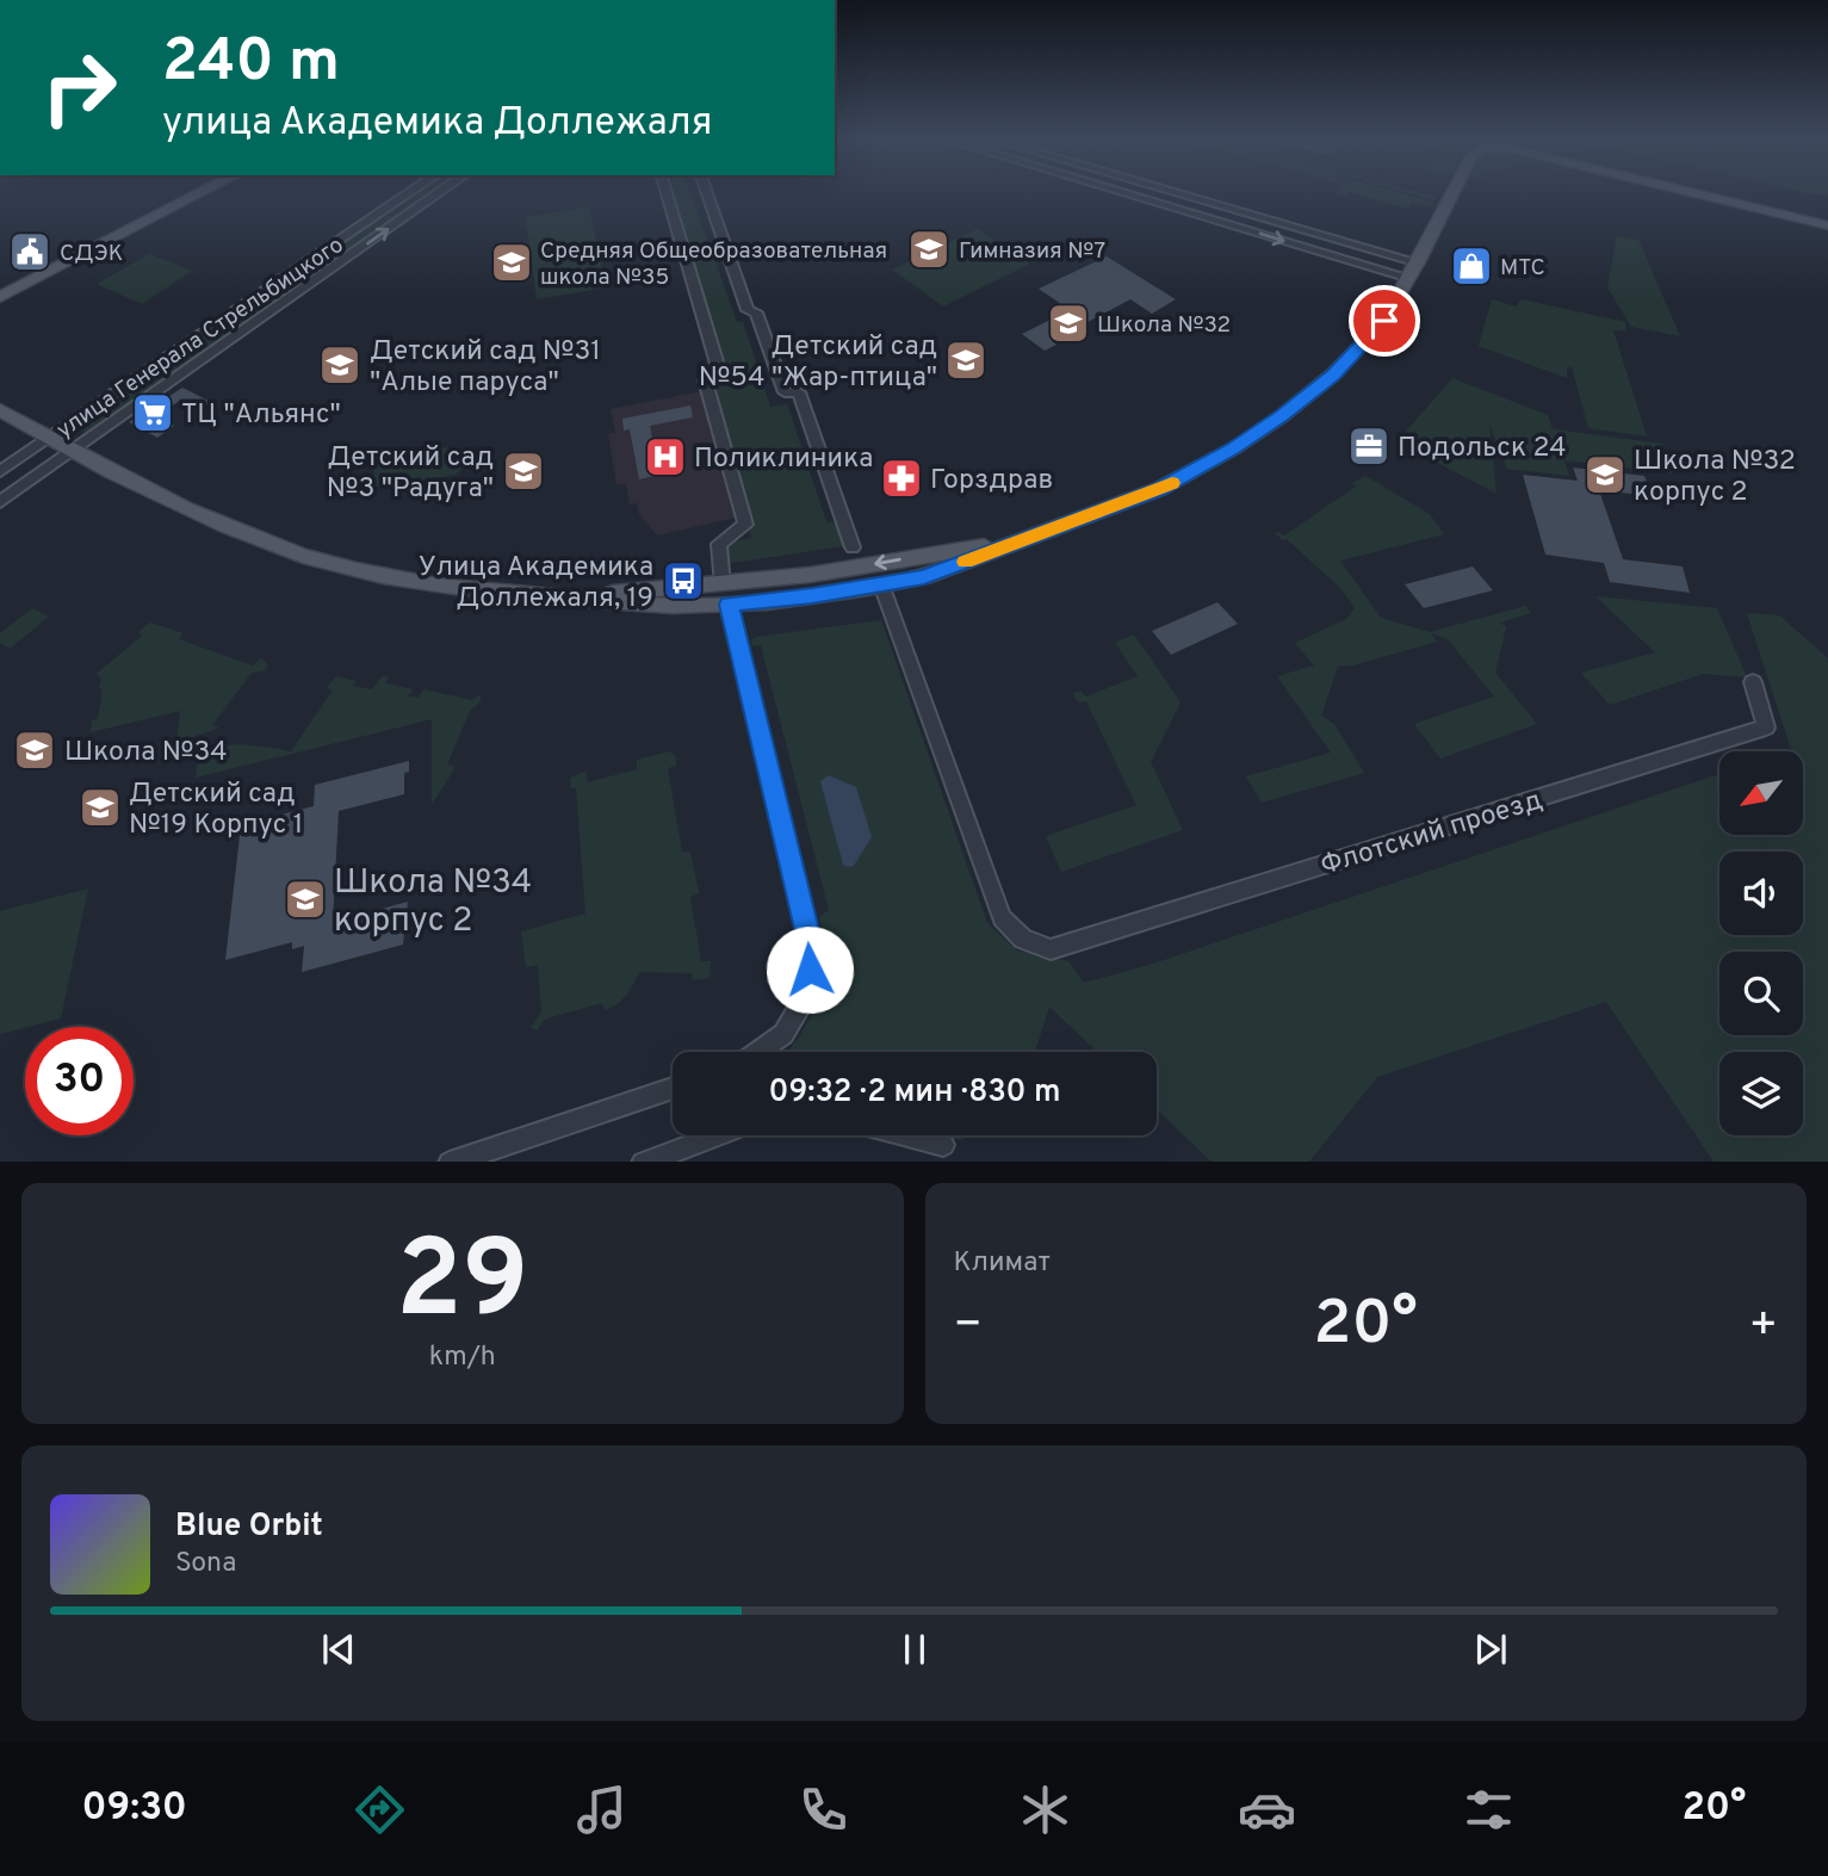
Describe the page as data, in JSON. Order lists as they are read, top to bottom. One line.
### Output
{"streets":{"street":["улица Генерала Стрельбицкого","Флотский проезд"]},"places":{"school or university":["Гимназия №7","Средняя Общеобразовательная школа №35","Школа №32","Детский сад №54 \"Жар-птица\"","Детский сад №31 \"Алые паруса\"","Детский сад №3 \"Радуга\"","Школа №32 корпус 2","Школа №34","Детский сад №19 Корпус 1","Школа №34 корпус 2"],"public building":["СДЭК"],"shop":["МТС"],"supermarket":["ТЦ \"Альянс\""],"office":["Подольск 24"],"hospital":["Поликлиника"],"pharmacy":["Горздрав"],"bus stop":["Улица Академика Доллежаля, 19"]},"north":"bottom left","page":{"turn":["240 m","улица Академика Доллежаля"],"limit":"30","trip":"09:32 · 2 мин · 830 m","tile":[["29","km/h"],"Климат"],"heat":["−","20°","+"],"song":["Blue Orbit","Sona"],"tabs":["09:30","20°"]}}
